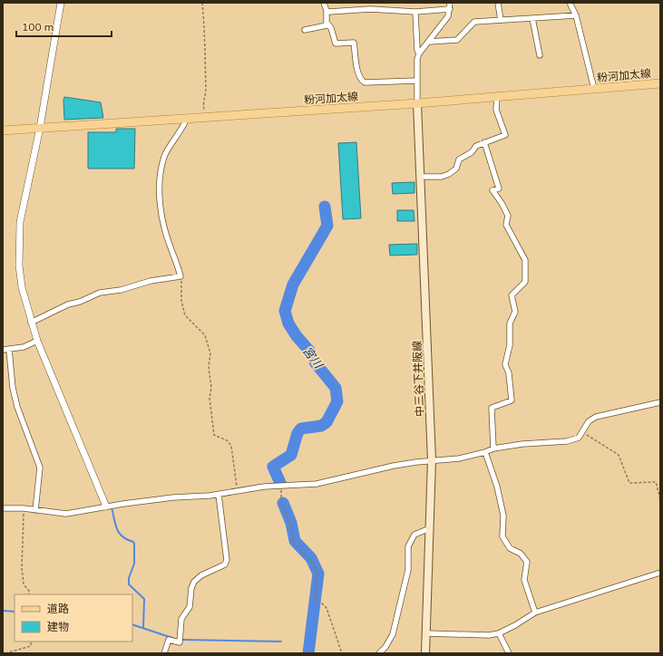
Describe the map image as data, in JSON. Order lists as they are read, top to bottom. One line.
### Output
{"streets":{"main road":["粉河加太線","中三谷下井阪線"]},"crossings":[["粉河加太線","中三谷下井阪線"]],"water":["宮川"],"legend":["道路","建物"],"scale_bar":"100 m"}
